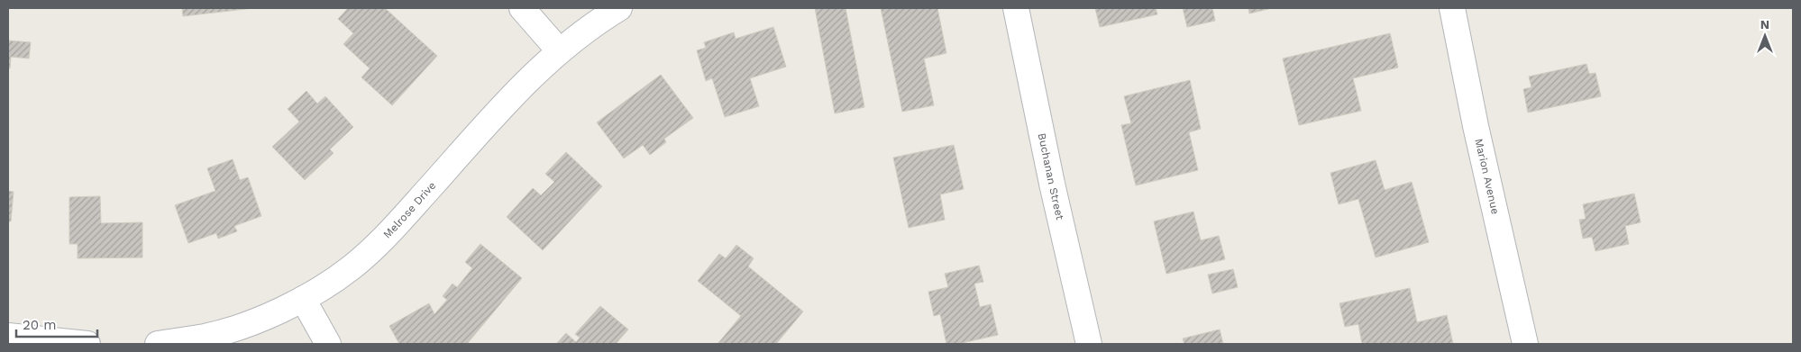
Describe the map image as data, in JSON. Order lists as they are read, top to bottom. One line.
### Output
{"streets":{"street":["Buchanan Street","Marion Avenue","Melrose Drive"]},"scale_bar":"20 m","north":"top"}
